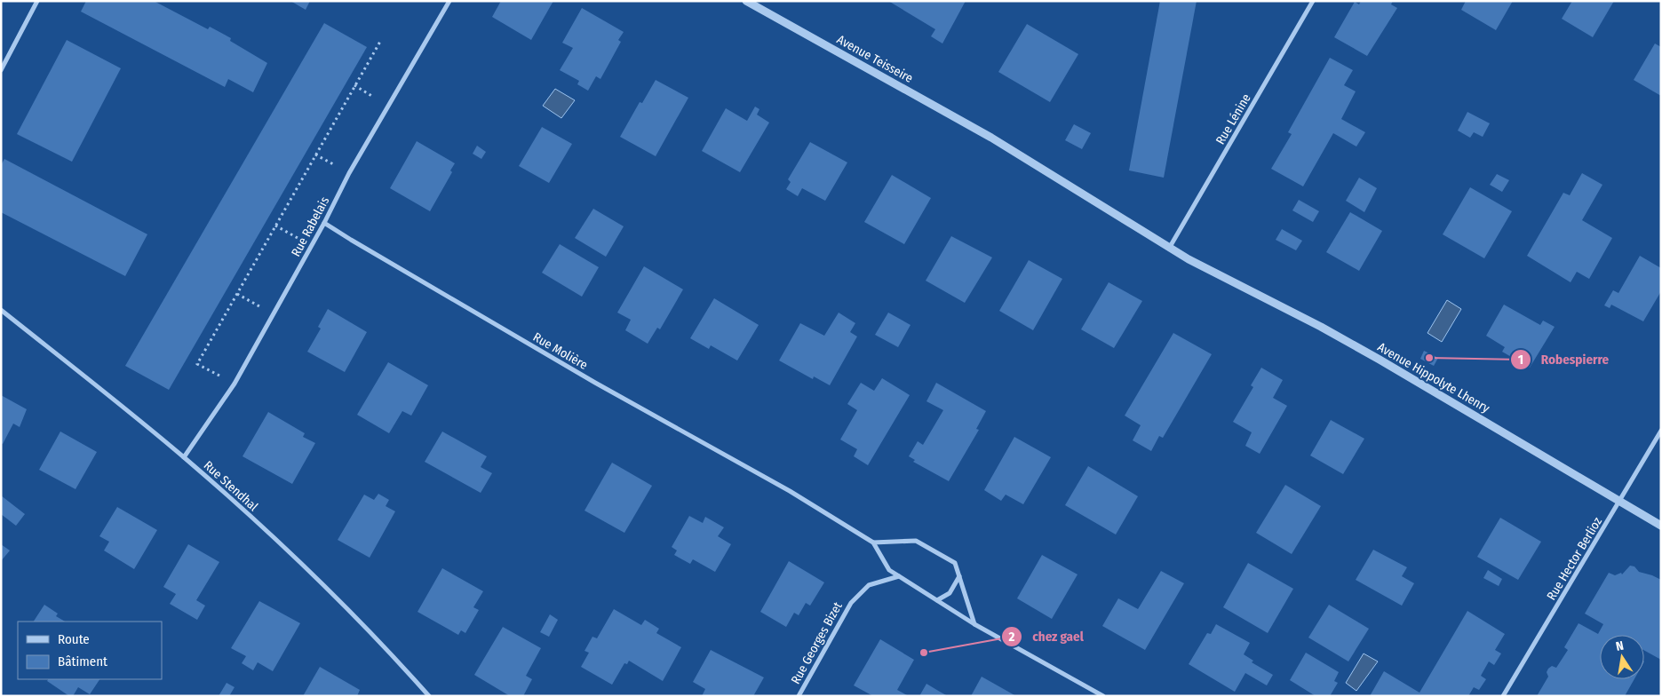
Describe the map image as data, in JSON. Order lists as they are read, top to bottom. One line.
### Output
{"streets":{"street":["Avenue Teisseire","Rue Lénine","Rue Rabelais","Rue Molière","Avenue Hippolyte Lhenry","Rue Stendhal","Rue Hector Berlioz","Rue Georges Bizet"]},"crossings":[["Avenue Teisseire","Rue Lénine"],["Avenue Teisseire","Avenue Hippolyte Lhenry"],["Rue Lénine","Avenue Hippolyte Lhenry"],["Rue Rabelais","Rue Molière"],["Rue Rabelais","Rue Stendhal"],["Avenue Hippolyte Lhenry","Rue Hector Berlioz"]],"places":["Robespierre","chez gael"],"legend":["Route","Bâtiment"],"north":"top"}
